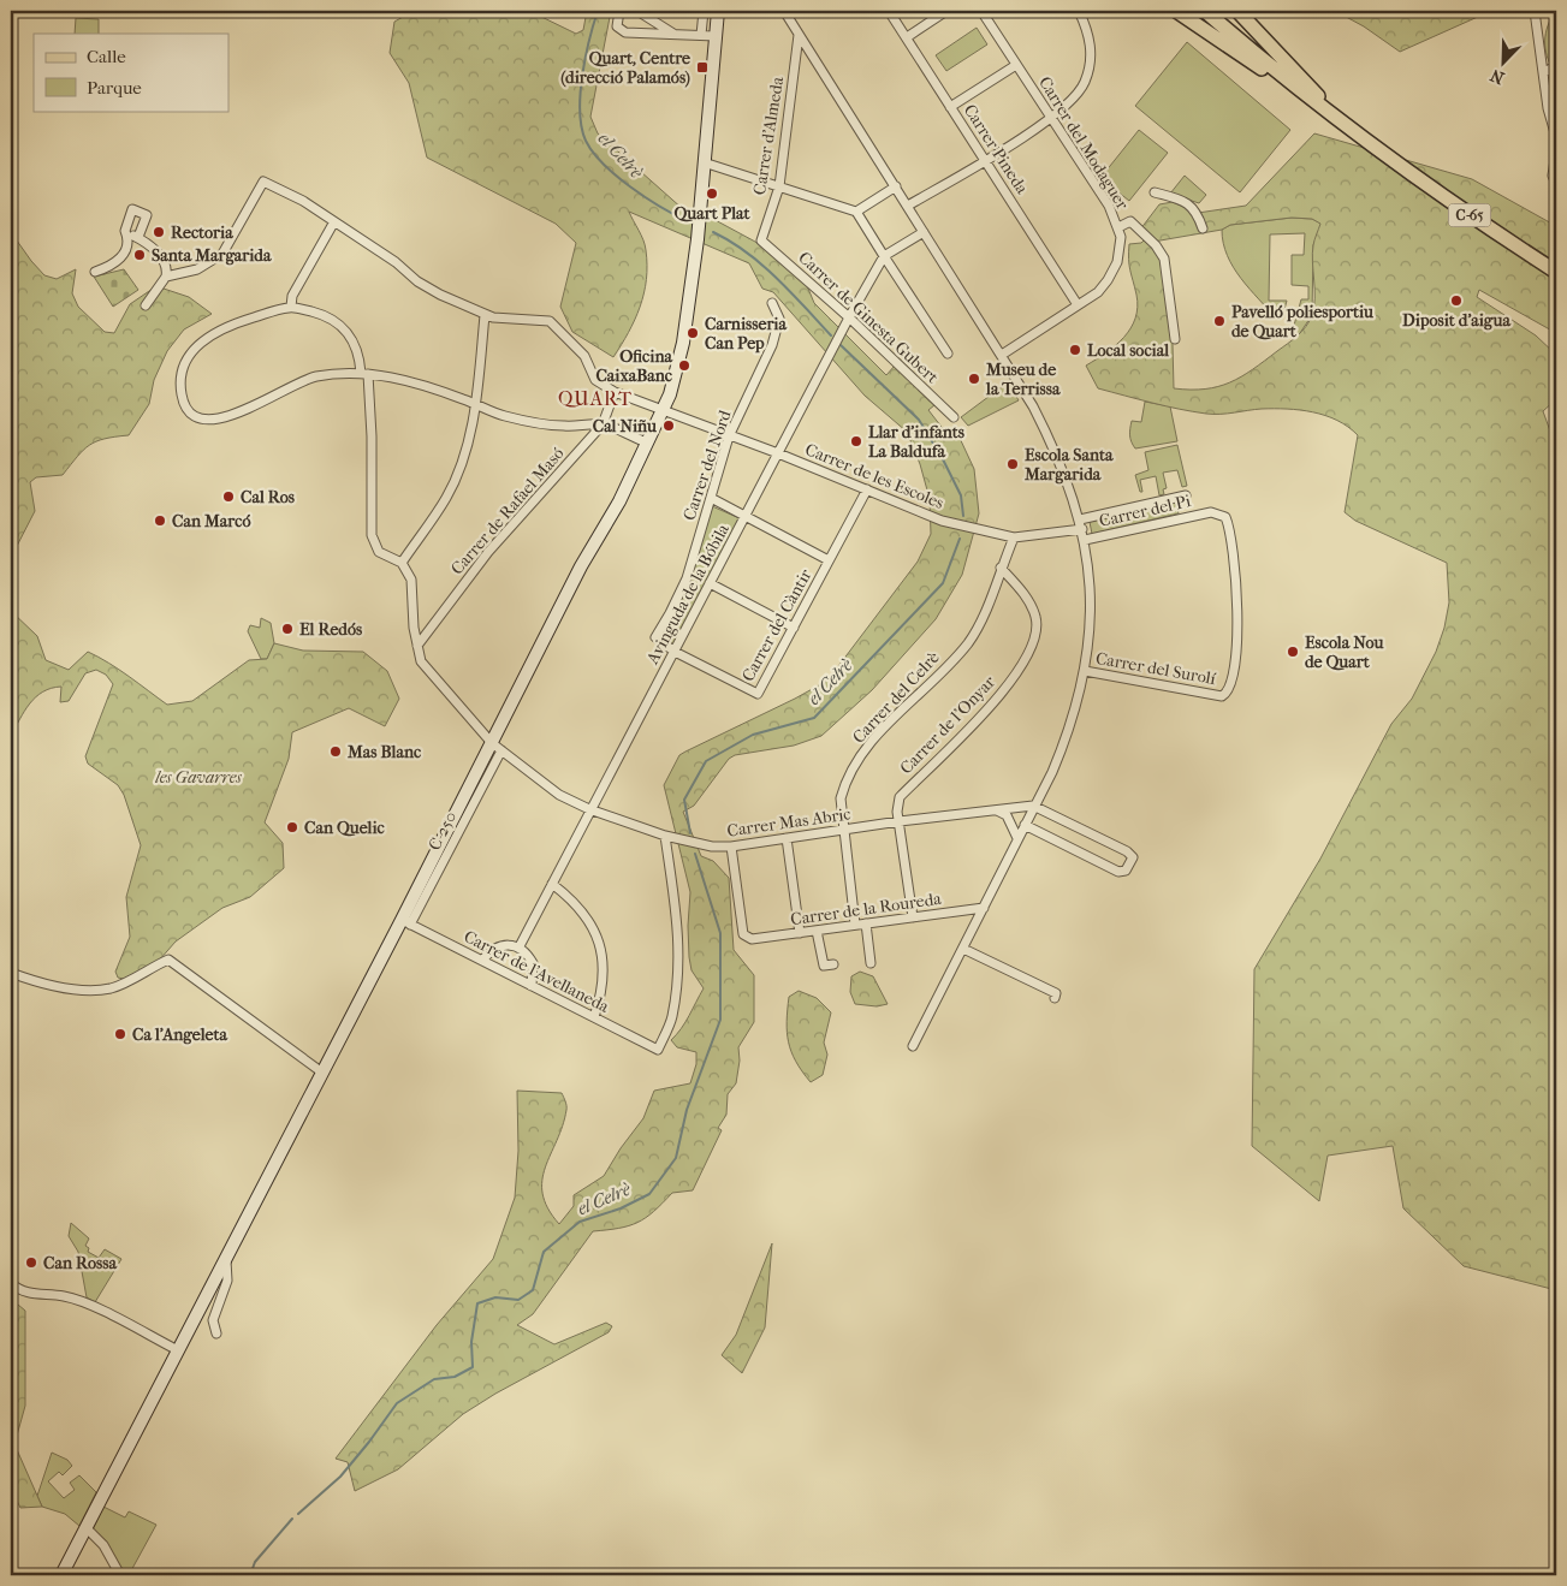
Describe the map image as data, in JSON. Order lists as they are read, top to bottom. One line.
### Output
{"streets":{"main road":["C-65","C-250"],"street":["Carrer d'Almeda","Carrer del Modaguer","Carrer Pineda","Carrer de Ginesta Gubert","Carrer del Nord","Carrer de les Escoles","Carrer de Rafael Masó","Carrer del Pi","Avinguda de la Bóbila","Carrer del Càntir","Carrer del Surolí","Carrer del Celrè","Carrer de l'Onyar","Carrer Mas Abric","Carrer de la Roureda","Carrer de l'Avellaneda"]},"crossings":[["Carrer d'Almeda","Carrer de Ginesta Gubert"],["Carrer del Modaguer","Carrer Pineda"],["Carrer de Ginesta Gubert","Avinguda de la Bóbila"],["Carrer del Nord","Carrer de les Escoles"],["Carrer del Nord","Avinguda de la Bóbila"],["Carrer del Nord","Carrer del Càntir"],["Carrer de les Escoles","Carrer de Rafael Masó"],["Carrer de les Escoles","Avinguda de la Bóbila"],["Carrer de les Escoles","Carrer del Càntir"],["Carrer de les Escoles","Carrer del Celrè"],["Carrer de les Escoles","C-250"],["Carrer de Rafael Masó","Carrer Mas Abric"],["Carrer del Pi","Carrer del Surolí"],["Avinguda de la Bóbila","Carrer del Càntir"],["Avinguda de la Bóbila","Carrer Mas Abric"],["Carrer del Celrè","Carrer de l'Onyar"],["Carrer del Celrè","Carrer Mas Abric"],["Carrer del Celrè","Carrer de la Roureda"],["Carrer de l'Onyar","Carrer Mas Abric"],["Carrer de l'Onyar","Carrer de la Roureda"],["Carrer Mas Abric","C-250"],["Carrer Mas Abric","Carrer de la Roureda"],["Carrer Mas Abric","Carrer de l'Avellaneda"],["C-250","Carrer de l'Avellaneda"]],"districts":["QUART"],"water":["el Celrè"],"parks":["les Gavarres"],"places":{"transit":["Quart, Centre (direcció Palamós)"],"other":["Quart Plat","Rectoria","Santa Margarida","Diposit d'aigua","Pavelló poliesportiu de Quart","Carnisseria Can Pep","Local social","Oficina CaixaBanc","Museu de la Terrissa","Cal Niñu","Llar d'infants La Baldufa","Escola Santa Margarida","Cal Ros","Can Marcó","El Redós","Escola Nou de Quart","Mas Blanc","Can Quelic","Ca l'Angeleta","Can Rossa"]},"legend":["Calle","Parque"],"north":"bottom left"}
